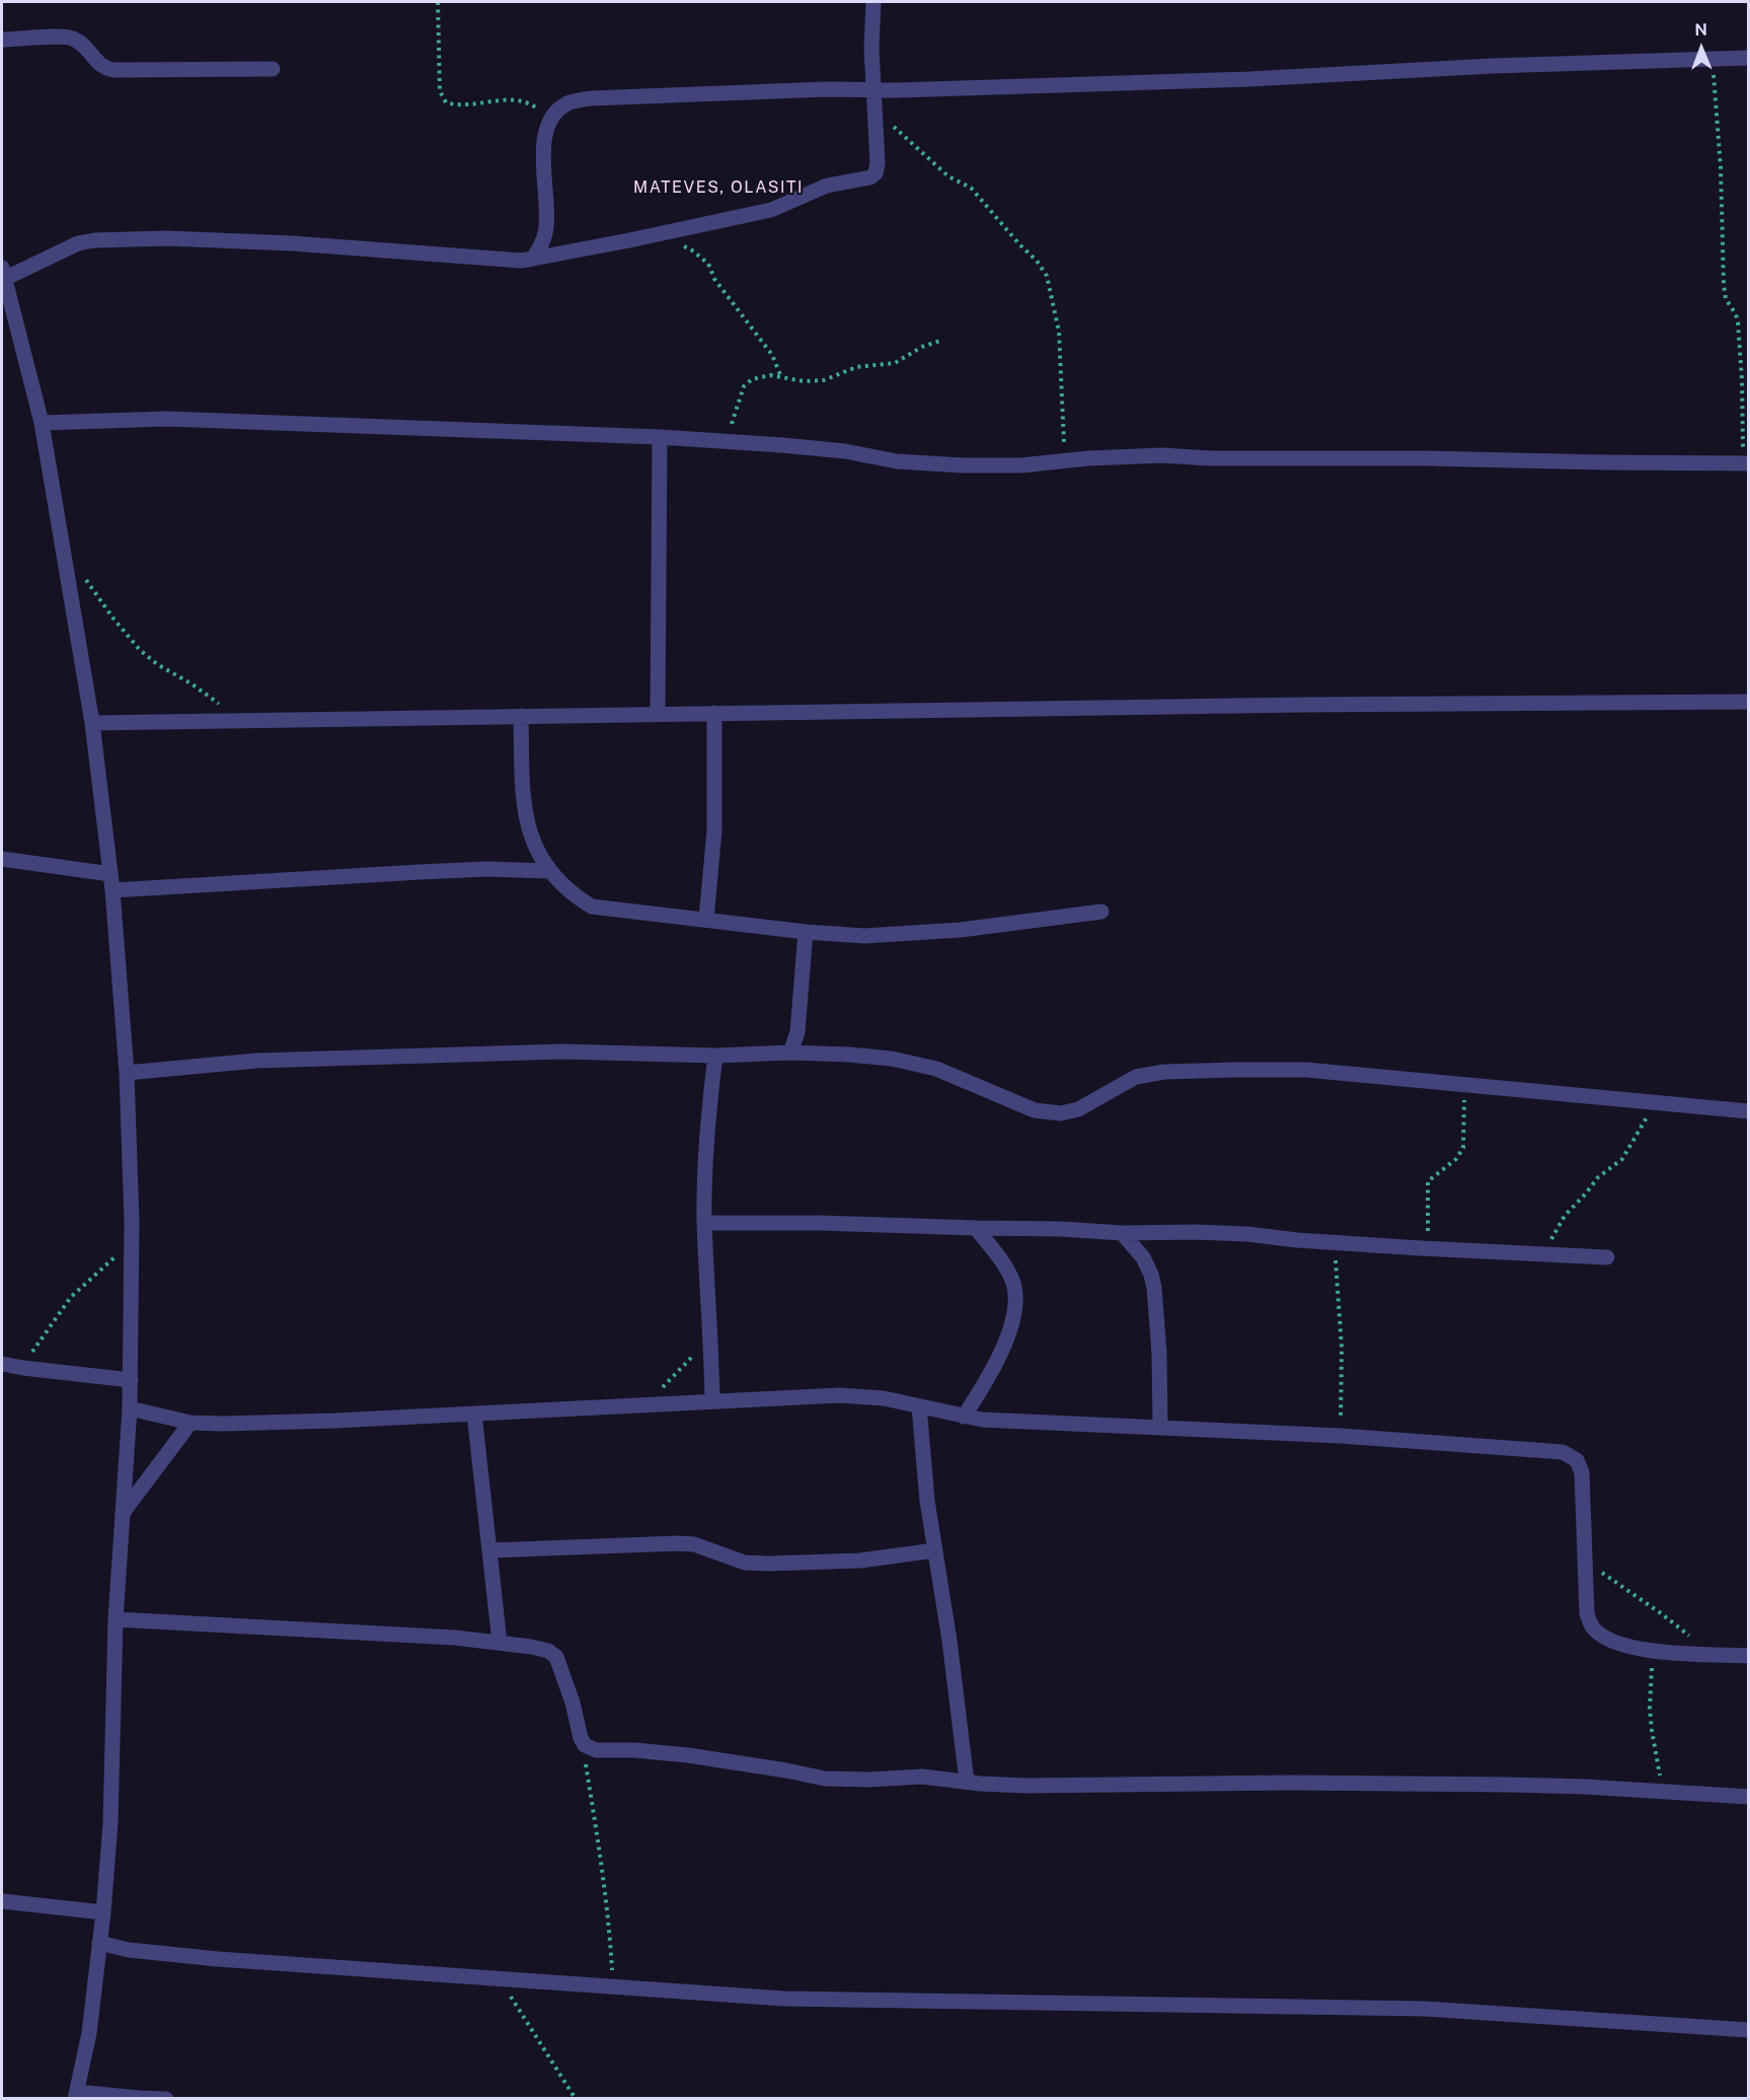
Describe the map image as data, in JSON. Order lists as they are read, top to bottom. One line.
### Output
{"districts":["MATEVES, OLASITI"],"north":"top"}
